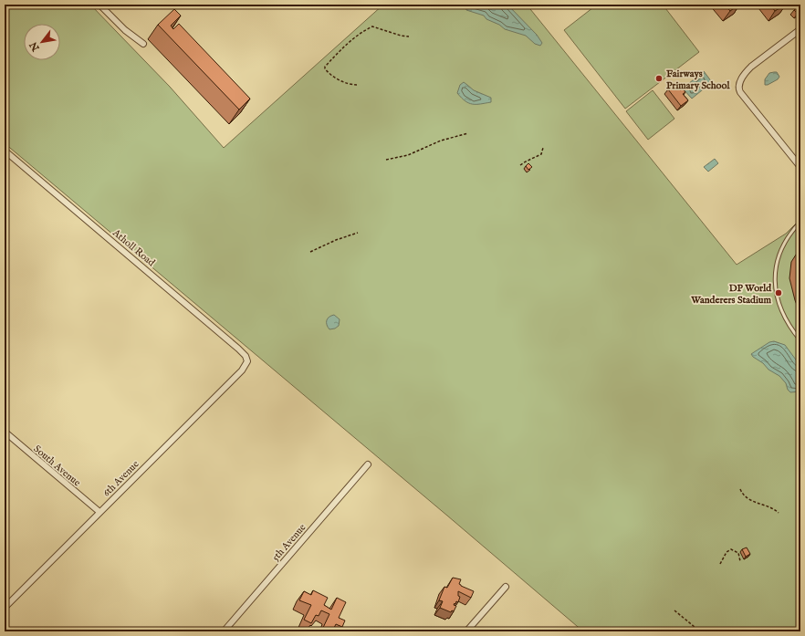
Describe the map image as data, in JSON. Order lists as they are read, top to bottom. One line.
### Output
{"streets":{"street":["Atholl Road","South Avenue","6th Avenue","5th Avenue"]},"crossings":[["Atholl Road","6th Avenue"],["South Avenue","6th Avenue"]],"places":["Fairways Primary School","DP World Wanderers Stadium"],"north":"bottom left"}
